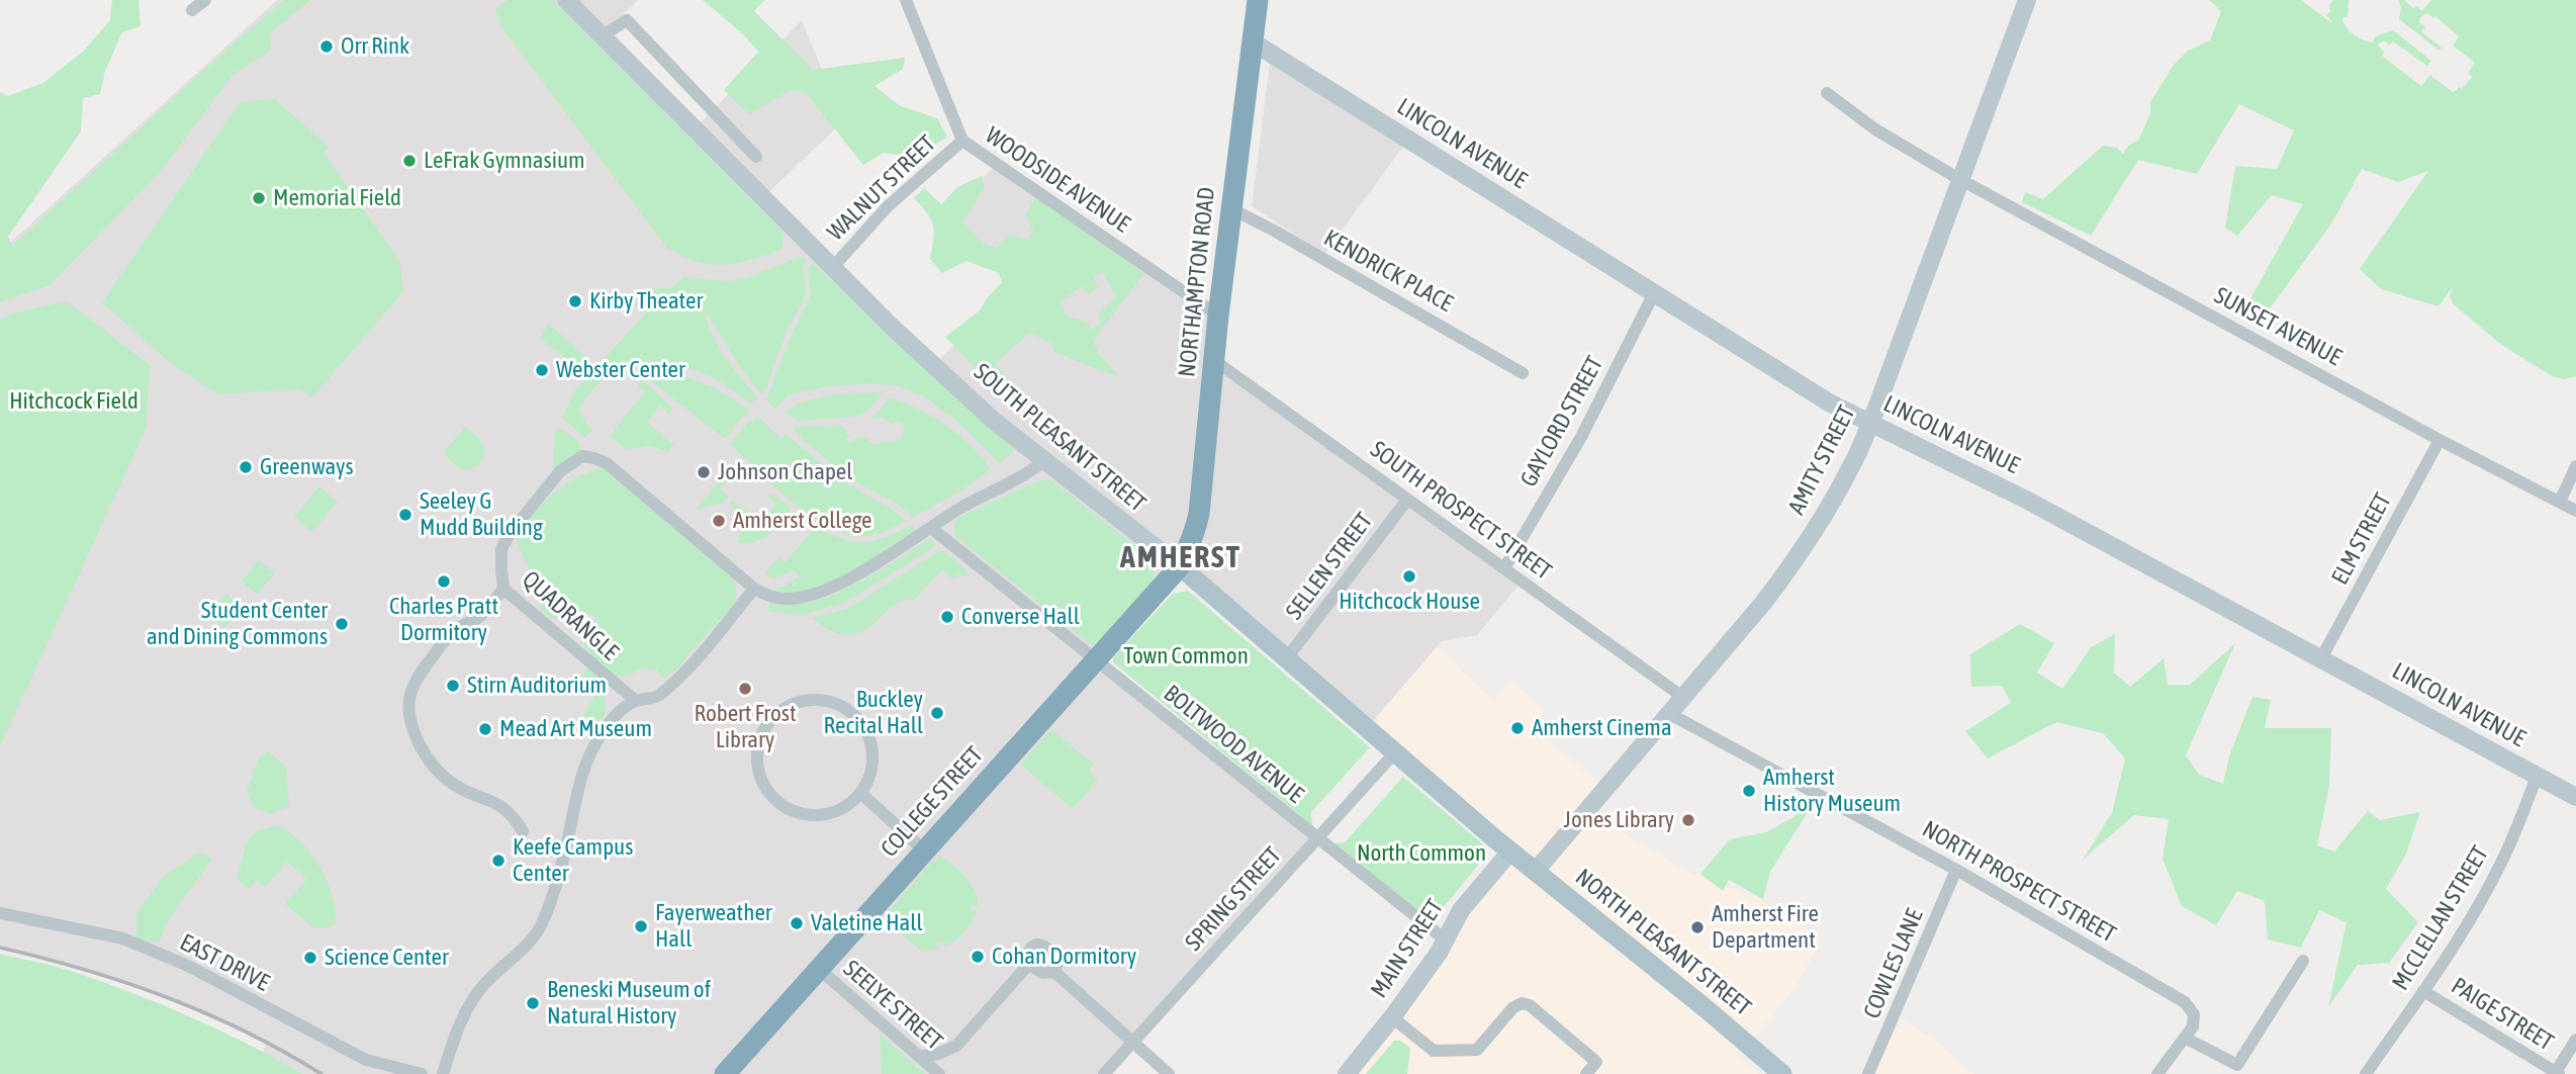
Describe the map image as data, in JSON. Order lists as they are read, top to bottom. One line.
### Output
{"streets":{"highway":["NORTHAMPTON ROAD","COLLEGE STREET"],"main road":["LINCOLN AVENUE","SOUTH PLEASANT STREET","AMITY STREET","NORTH PLEASANT STREET","MAIN STREET"],"street":["WOODSIDE AVENUE","WALNUT STREET","KENDRICK PLACE","SUNSET AVENUE","GAYLORD STREET","SOUTH PROSPECT STREET","ELM STREET","SELLEN STREET","QUADRANGLE","BOLTWOOD AVENUE","NORTH PROSPECT STREET","SPRING STREET","MCCLELLAN STREET","EAST DRIVE","COWLES LANE","SEELYE STREET","PAIGE STREET"]},"crossings":[["LINCOLN AVENUE","NORTHAMPTON ROAD"],["LINCOLN AVENUE","GAYLORD STREET"],["LINCOLN AVENUE","AMITY STREET"],["LINCOLN AVENUE","ELM STREET"],["LINCOLN AVENUE","MCCLELLAN STREET"],["WOODSIDE AVENUE","WALNUT STREET"],["WOODSIDE AVENUE","NORTHAMPTON ROAD"],["WALNUT STREET","SOUTH PLEASANT STREET"],["KENDRICK PLACE","NORTHAMPTON ROAD"],["NORTHAMPTON ROAD","SOUTH PLEASANT STREET"],["NORTHAMPTON ROAD","SOUTH PROSPECT STREET"],["NORTHAMPTON ROAD","COLLEGE STREET"],["SUNSET AVENUE","AMITY STREET"],["SUNSET AVENUE","ELM STREET"],["GAYLORD STREET","SOUTH PROSPECT STREET"],["SOUTH PLEASANT STREET","SELLEN STREET"],["SOUTH PLEASANT STREET","COLLEGE STREET"],["SOUTH PLEASANT STREET","SPRING STREET"],["SOUTH PLEASANT STREET","NORTH PLEASANT STREET"],["SOUTH PLEASANT STREET","MAIN STREET"],["AMITY STREET","SOUTH PROSPECT STREET"],["AMITY STREET","NORTH PROSPECT STREET"],["AMITY STREET","NORTH PLEASANT STREET"],["SOUTH PROSPECT STREET","SELLEN STREET"],["BOLTWOOD AVENUE","COLLEGE STREET"],["BOLTWOOD AVENUE","SPRING STREET"],["BOLTWOOD AVENUE","MAIN STREET"],["COLLEGE STREET","SEELYE STREET"],["NORTH PROSPECT STREET","COWLES LANE"],["MCCLELLAN STREET","PAIGE STREET"],["NORTH PLEASANT STREET","MAIN STREET"]],"districts":["AMHERST"],"parks":["Hitchcock Field","Town Common","North Common"],"places":["Orr Rink","LeFrak Gymnasium","Memorial Field","Kirby Theater","Webster Center","Greenways","Johnson Chapel","Seeley G Mudd Building","Amherst College","Hitchcock House","Charles Pratt Dormitory","Converse Hall","Student Center and Dining Commons","Stirn Auditorium","Robert Frost Library","Buckley Recital Hall","Amherst Cinema","Mead Art Museum","Amherst History Museum","Jones Library","Keefe Campus Center","Valetine Hall","Fayerweather Hall","Amherst Fire Department","Cohan Dormitory","Science Center","Beneski Museum of Natural History"]}
